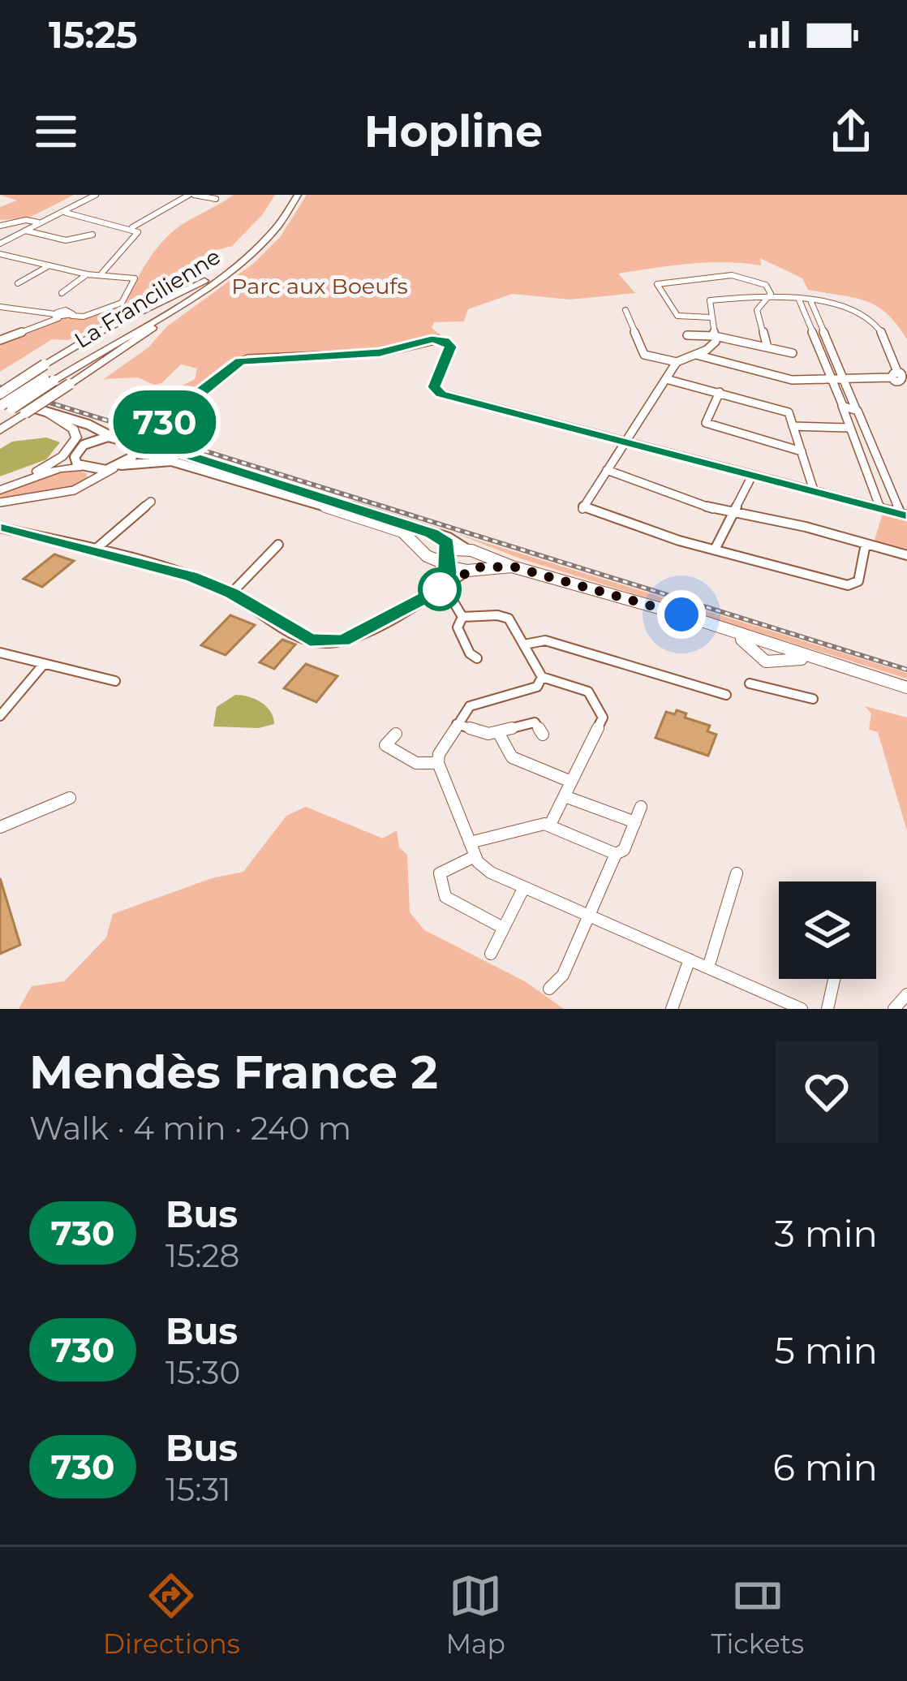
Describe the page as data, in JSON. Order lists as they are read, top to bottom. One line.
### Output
{"streets":{"highway":["La Francilienne"]},"parks":["Parc aux Boeufs"],"lines":["bus line 730"],"page":{"status":"15:25","header":"Hopline","on_map":"730","heading":["Mendès France 2","Walk · 4 min · 240 m"],"list":[{"mark":"730","name":"Bus","note":"15:28","value":"3 min"},{"mark":"730","name":"Bus","note":"15:30","value":"5 min"},{"mark":"730","name":"Bus","note":"15:31","value":"6 min"}],"tabs":["Directions","Map","Tickets"]}}
